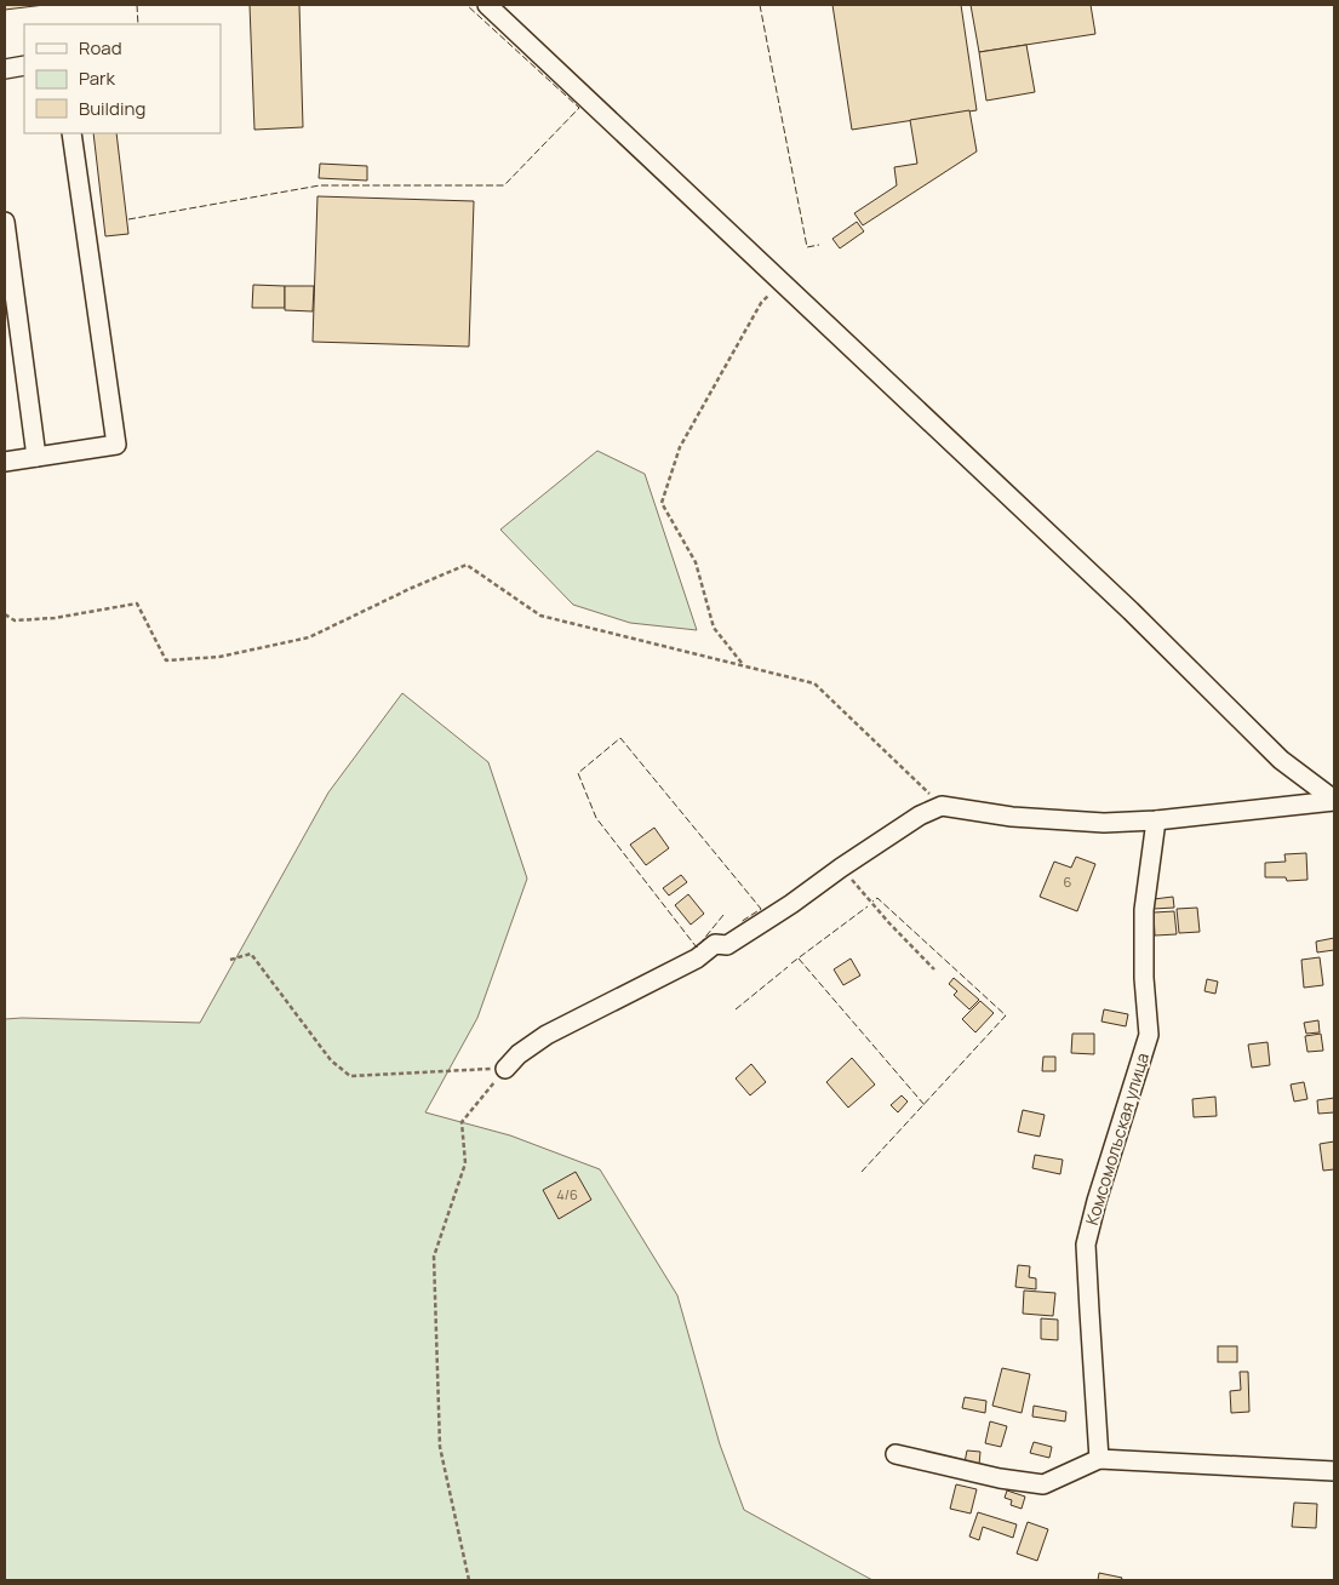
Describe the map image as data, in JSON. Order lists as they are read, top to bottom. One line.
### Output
{"streets":{"street":["Комсомольская улица"]},"house_numbers":["6","4/6"],"legend":["Road","Park","Building"]}
